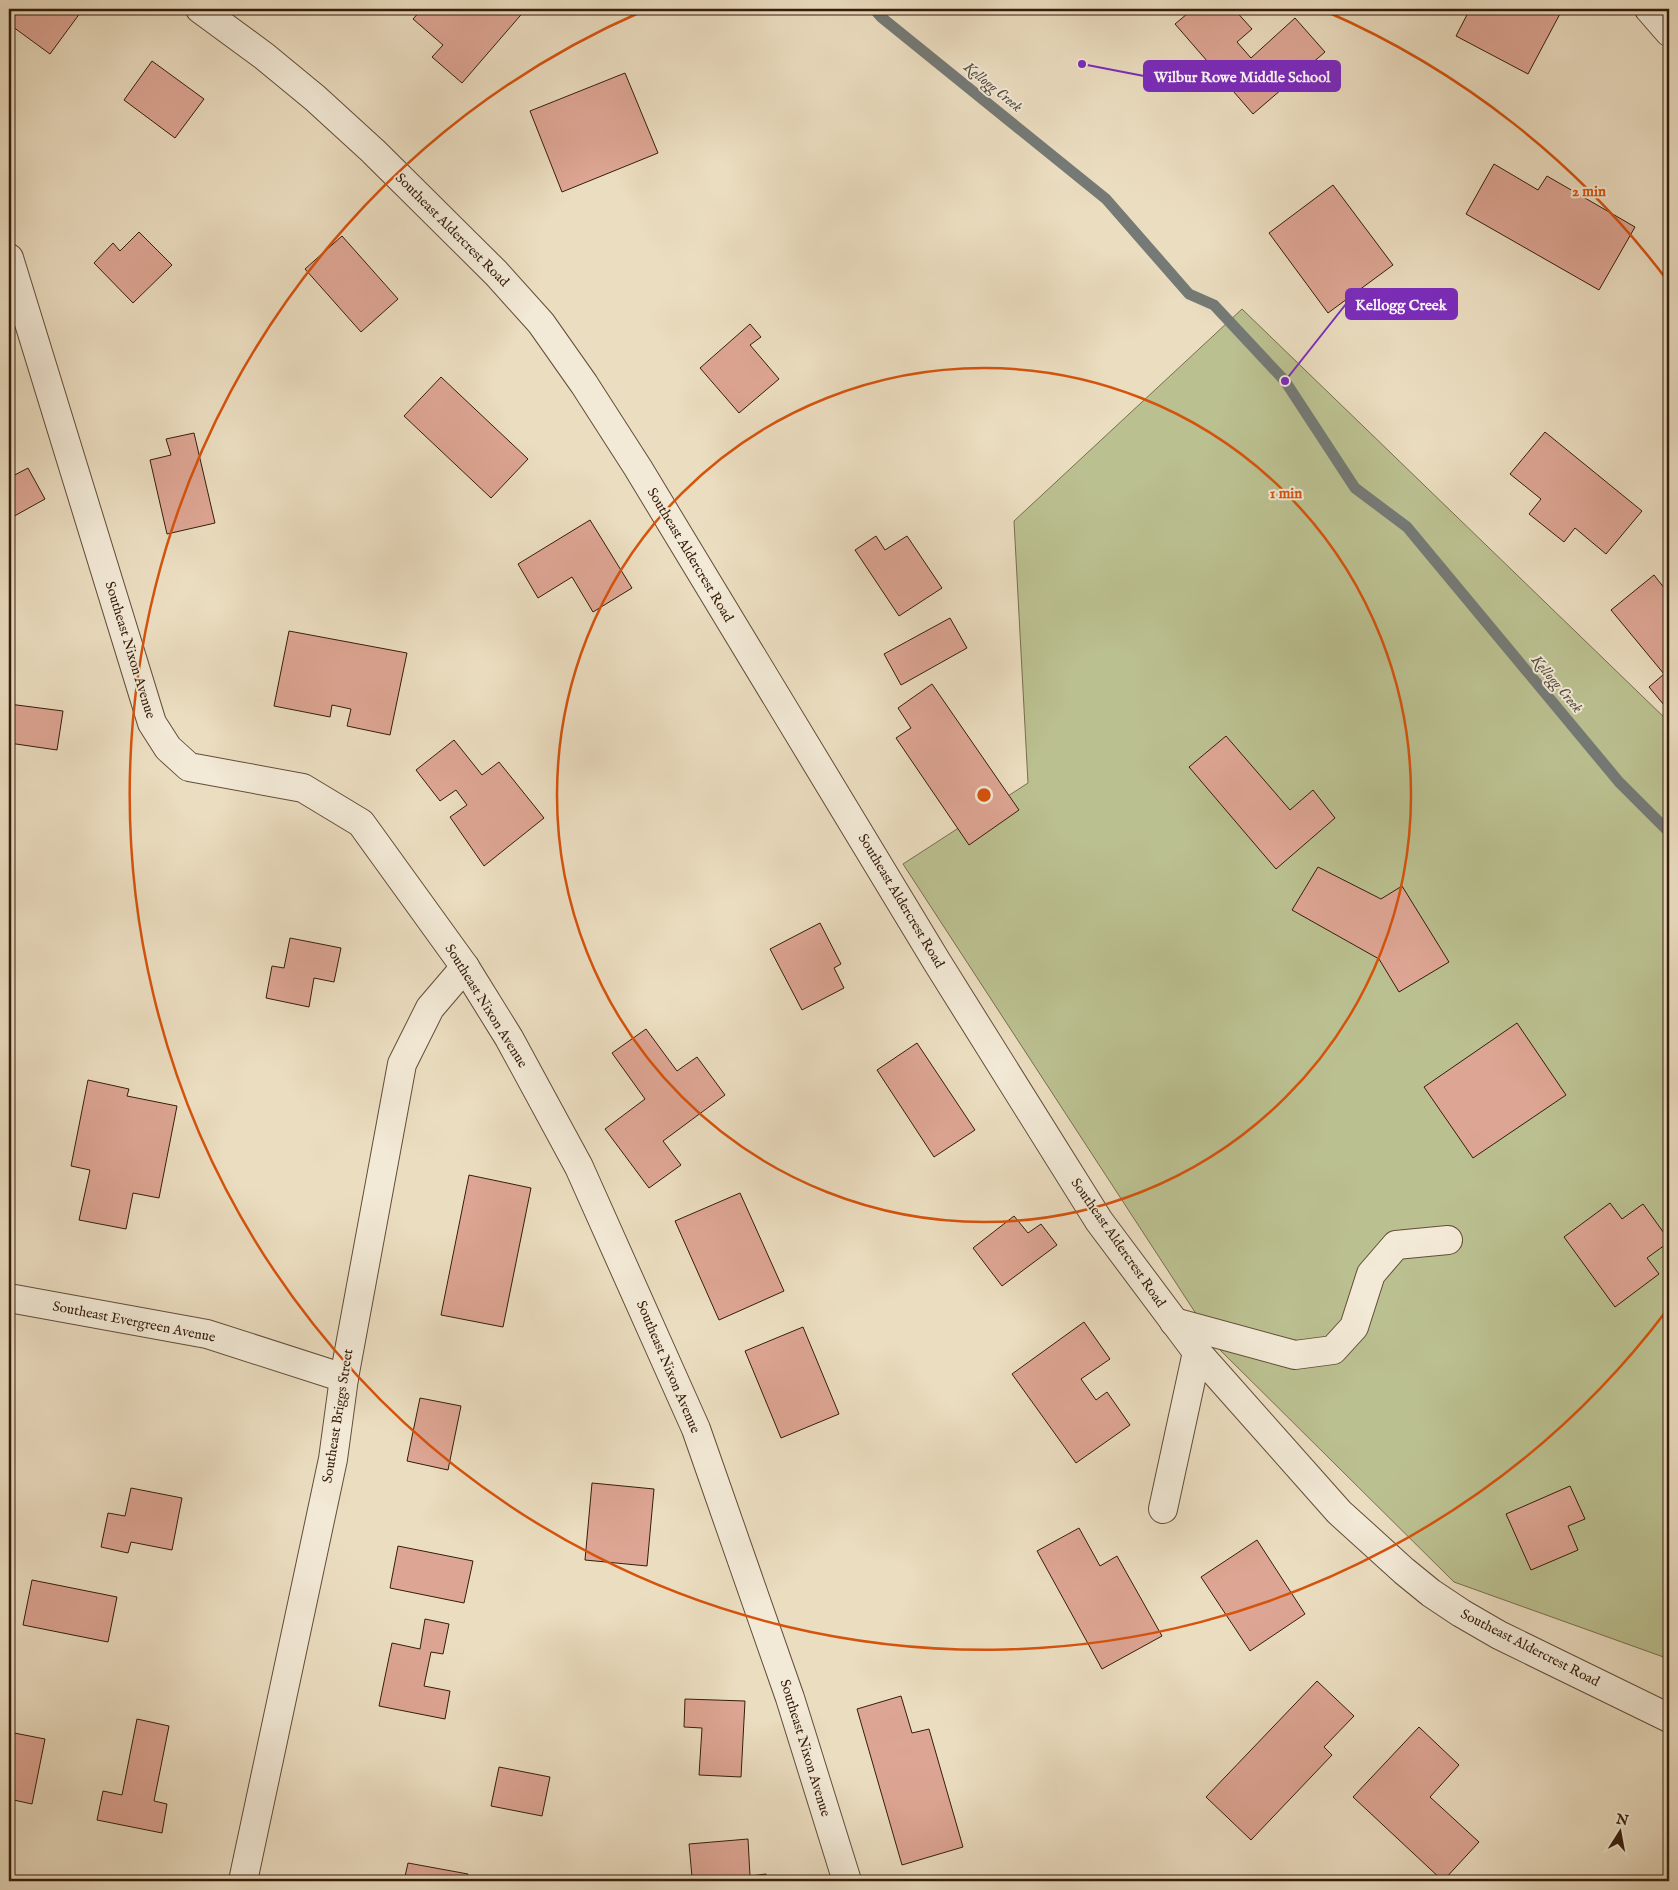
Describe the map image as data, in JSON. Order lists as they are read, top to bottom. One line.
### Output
{"streets":{"street":["Southeast Aldercrest Road","Southeast Nixon Avenue","Southeast Evergreen Avenue","Southeast Briggs Street"]},"crossings":[["Southeast Nixon Avenue","Southeast Briggs Street"],["Southeast Evergreen Avenue","Southeast Briggs Street"]],"water":["Kellogg Creek"],"places":["Wilbur Rowe Middle School","Kellogg Creek"],"north":"top","rings":["2 min","1 min"]}
